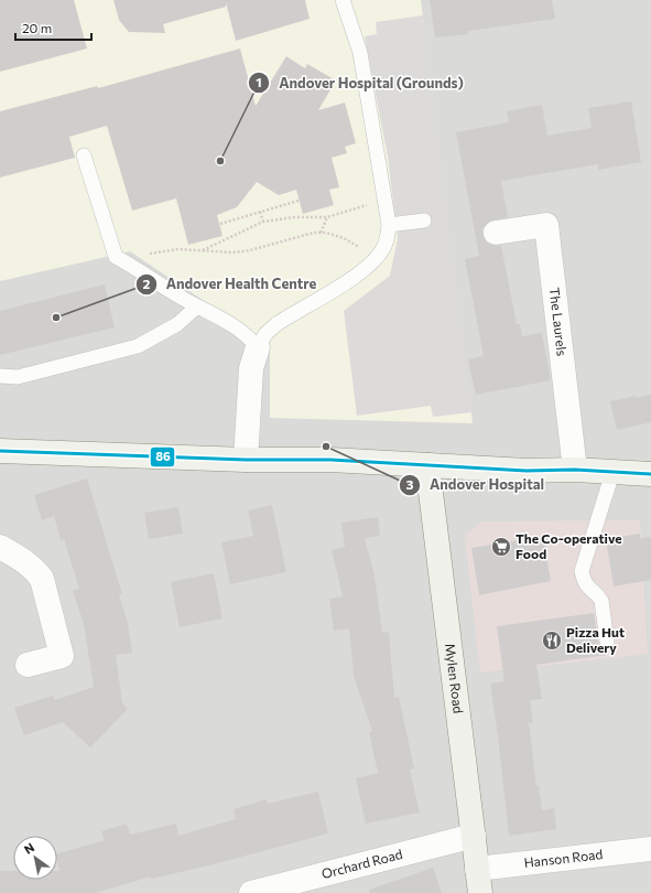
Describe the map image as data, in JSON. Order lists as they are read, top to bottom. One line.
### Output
{"streets":{"street":["The Laurels","Mylen Road","Hanson Road","Orchard Road"]},"crossings":[["Mylen Road","Hanson Road"],["Mylen Road","Orchard Road"]],"places":{"other":["Andover Hospital (Grounds)","Andover Health Centre","Andover Hospital"],"supermarket":["The Co-operative Food"],"restaurant":["Pizza Hut Delivery"]},"lines":["transit line 86"],"scale_bar":"20 m","north":"top left"}
